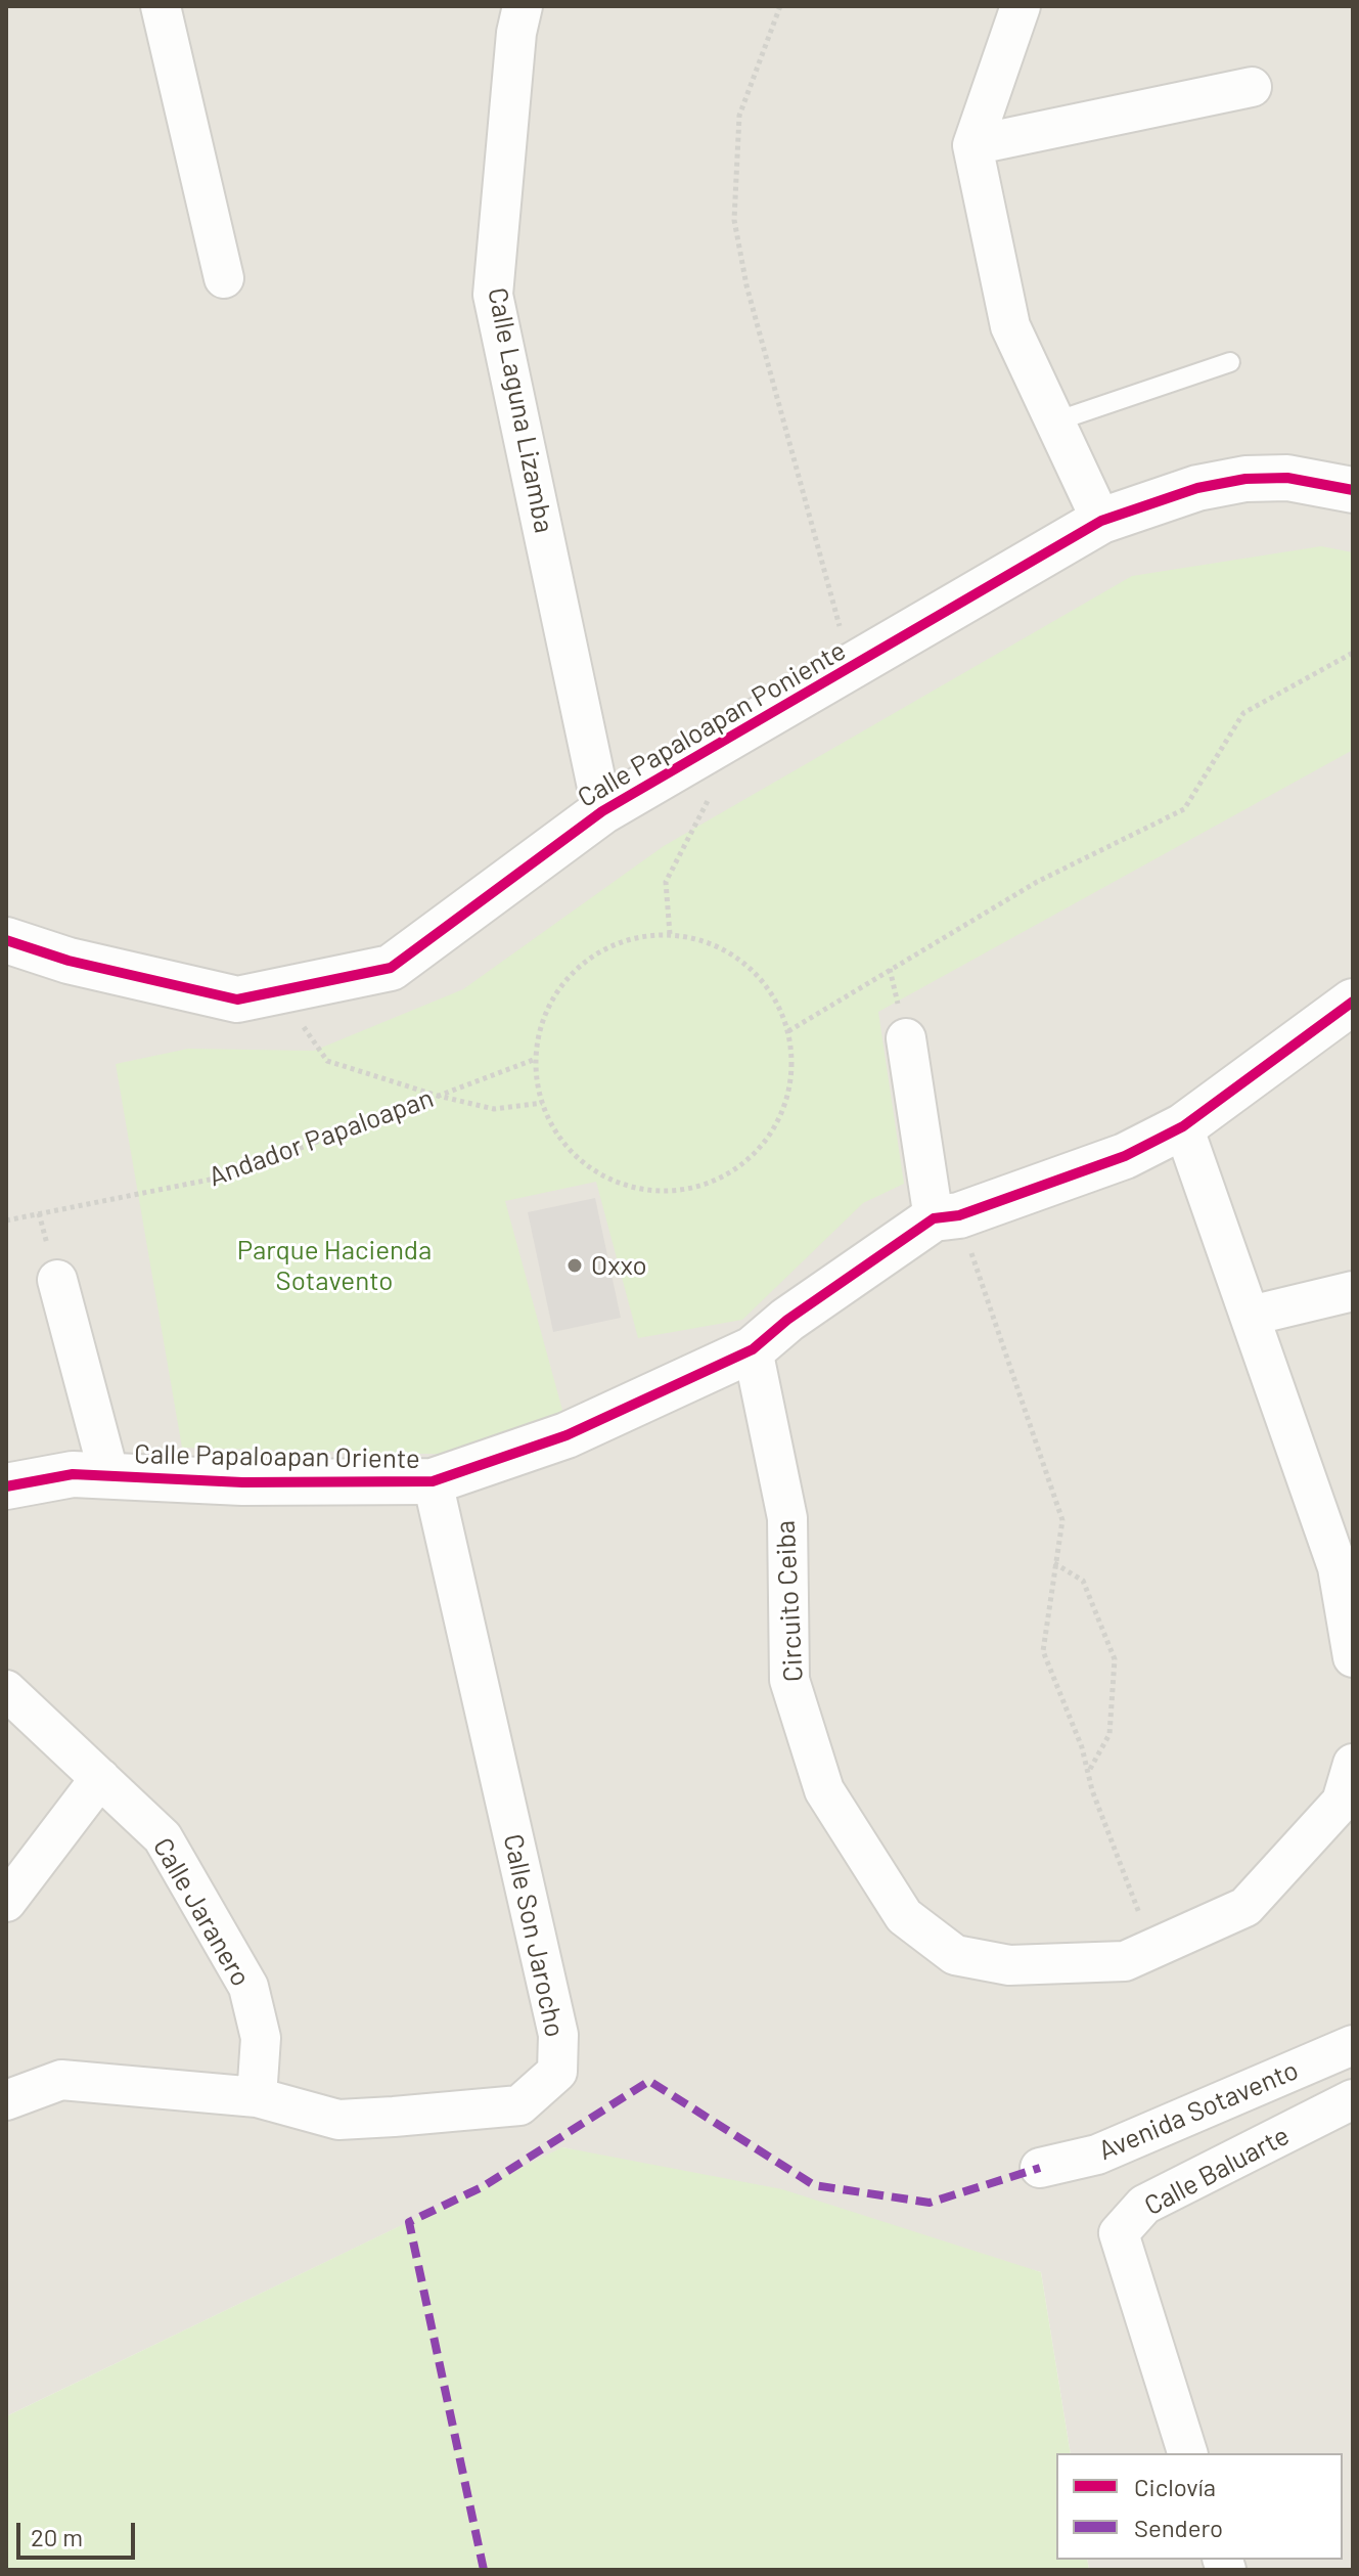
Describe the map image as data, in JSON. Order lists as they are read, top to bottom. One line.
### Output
{"streets":{"street":["Calle Laguna Lizamba","Calle Papaloapan Poniente","Calle Papaloapan Oriente","Circuito Ceiba","Calle Jaranero","Calle Son Jarocho","Avenida Sotavento","Calle Baluarte"],"path":["Andador Papaloapan"]},"crossings":[["Calle Laguna Lizamba","Calle Papaloapan Poniente"],["Calle Papaloapan Oriente","Circuito Ceiba"],["Calle Papaloapan Oriente","Calle Son Jarocho"],["Calle Jaranero","Calle Son Jarocho"]],"parks":["Parque Hacienda Sotavento"],"places":["Oxxo"],"legend":["Ciclovía","Sendero"],"scale_bar":"20 m"}
